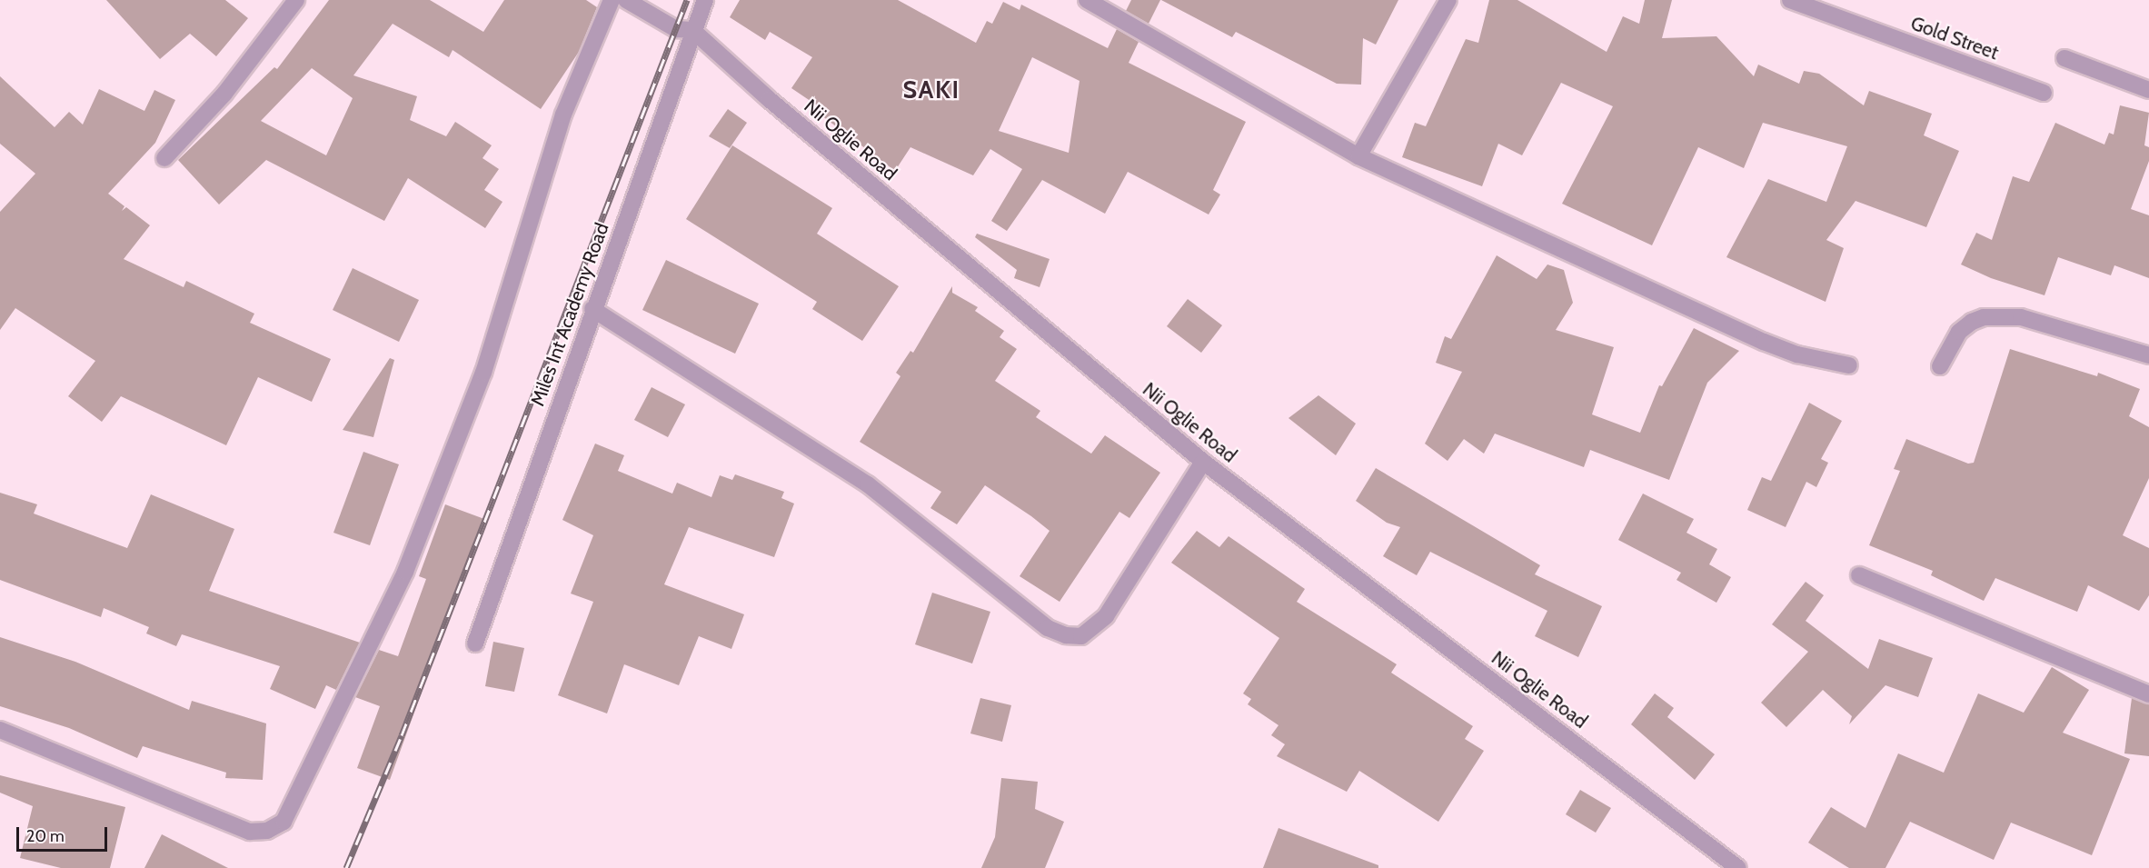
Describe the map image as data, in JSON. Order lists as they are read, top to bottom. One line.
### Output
{"streets":{"street":["Gold Street","Nii Oglie Road","Miles Int Academy Road"]},"crossings":[["Nii Oglie Road","Miles Int Academy Road"]],"districts":["SAKI"],"scale_bar":"20 m"}
